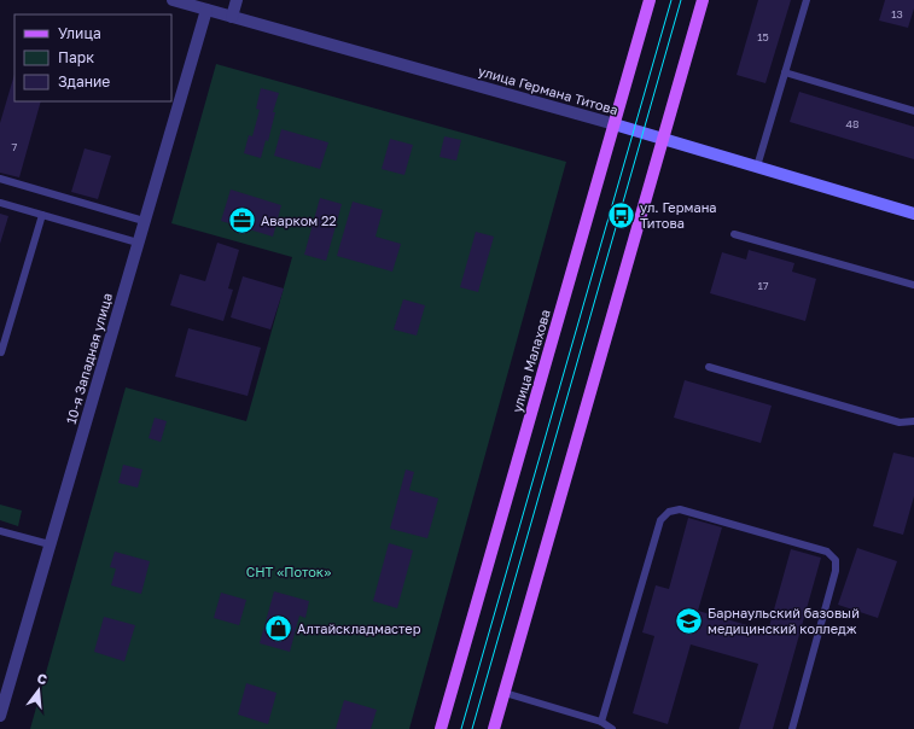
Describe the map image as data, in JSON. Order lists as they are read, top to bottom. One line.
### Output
{"streets":{"main road":["улица Малахова"],"street":["улица Германа Титова","10-я Западная улица"]},"crossings":[["улица Германа Титова","10-я Западная улица"],["улица Германа Титова","улица Малахова"]],"parks":["СНТ «Поток»"],"places":{"bus stop":["ул. Германа Титова"],"office":["Аварком 22"],"school or university":["Барнаульский базовый медицинский колледж"],"shop":["Алтайскладмастер"]},"house_numbers":["13","15","48","7","17"],"legend":["Улица","Парк","Здание"],"north":"top"}
